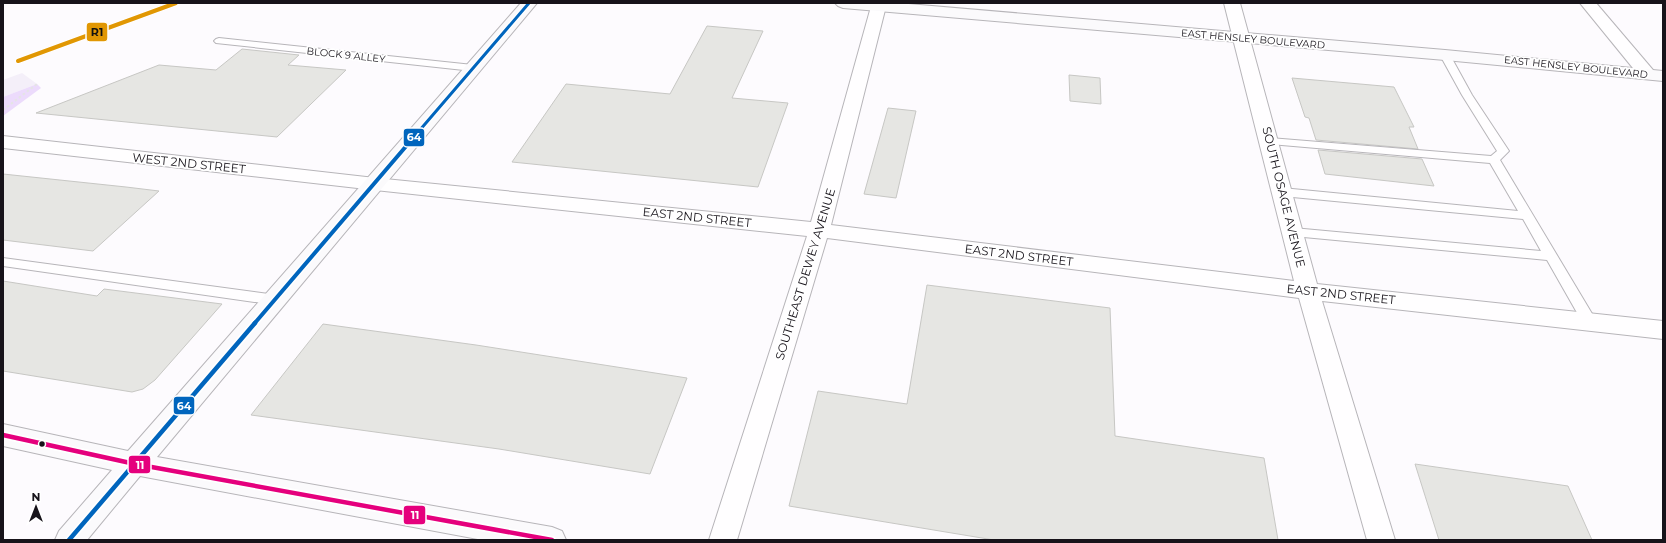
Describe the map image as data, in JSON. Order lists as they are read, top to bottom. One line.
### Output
{"streets":{"street":["EAST HENSLEY BOULEVARD","WEST 2ND STREET","SOUTH OSAGE AVENUE","EAST 2ND STREET","SOUTHEAST DEWEY AVENUE"],"lane":["BLOCK 9 ALLEY"]},"crossings":[["EAST HENSLEY BOULEVARD","SOUTH OSAGE AVENUE"],["EAST HENSLEY BOULEVARD","SOUTHEAST DEWEY AVENUE"],["WEST 2ND STREET","EAST 2ND STREET"],["SOUTH OSAGE AVENUE","EAST 2ND STREET"],["EAST 2ND STREET","SOUTHEAST DEWEY AVENUE"]],"lines":["transit line R1","transit line 64","transit line 11"],"north":"top"}
